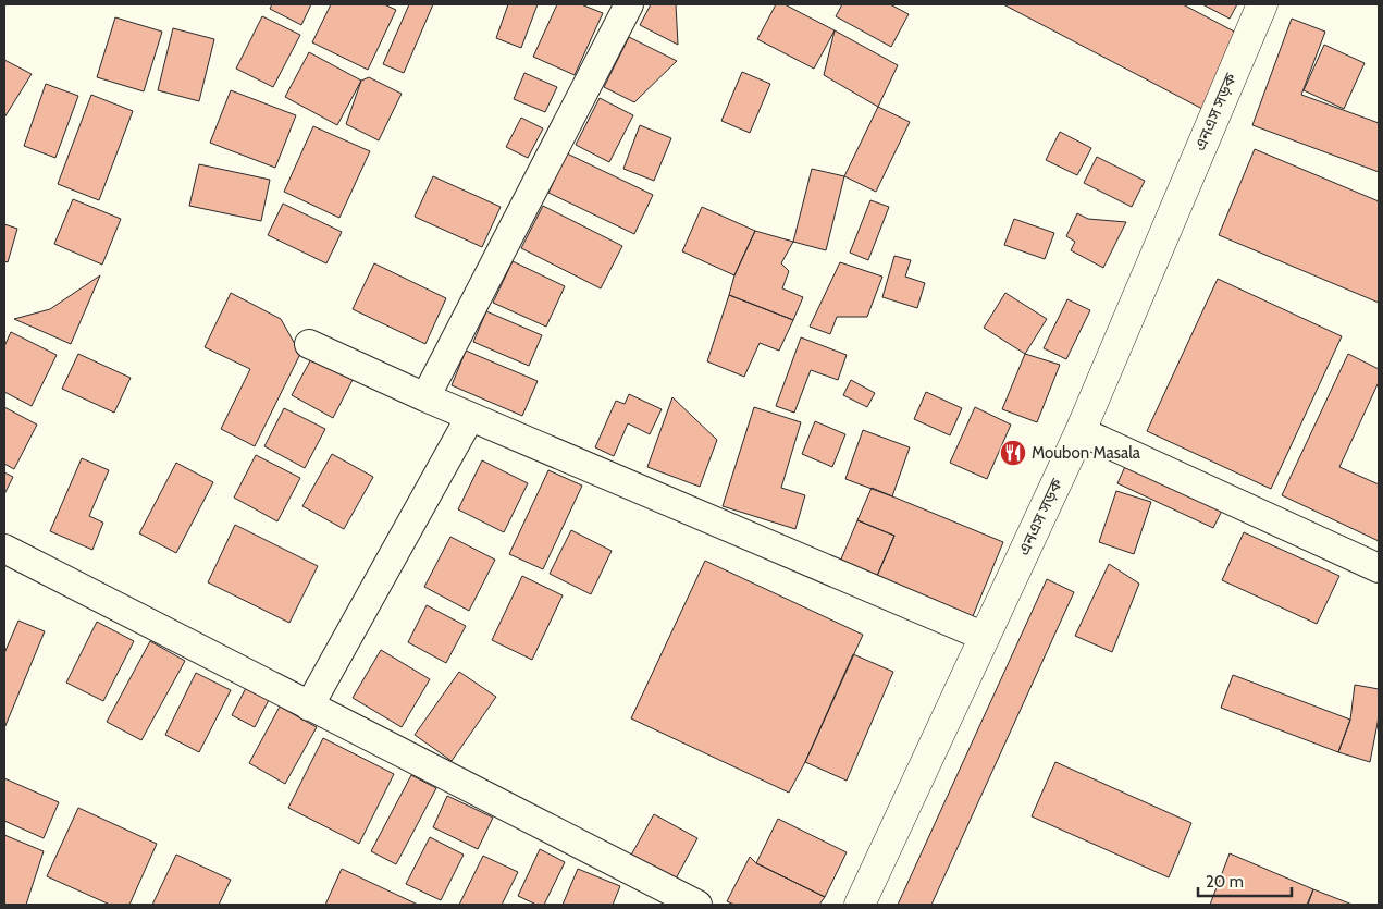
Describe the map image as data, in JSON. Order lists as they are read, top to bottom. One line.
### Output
{"streets":{"main road":["এনএস সড়ক"]},"places":{"restaurant":["Moubon Masala"]},"scale_bar":"20 m"}
